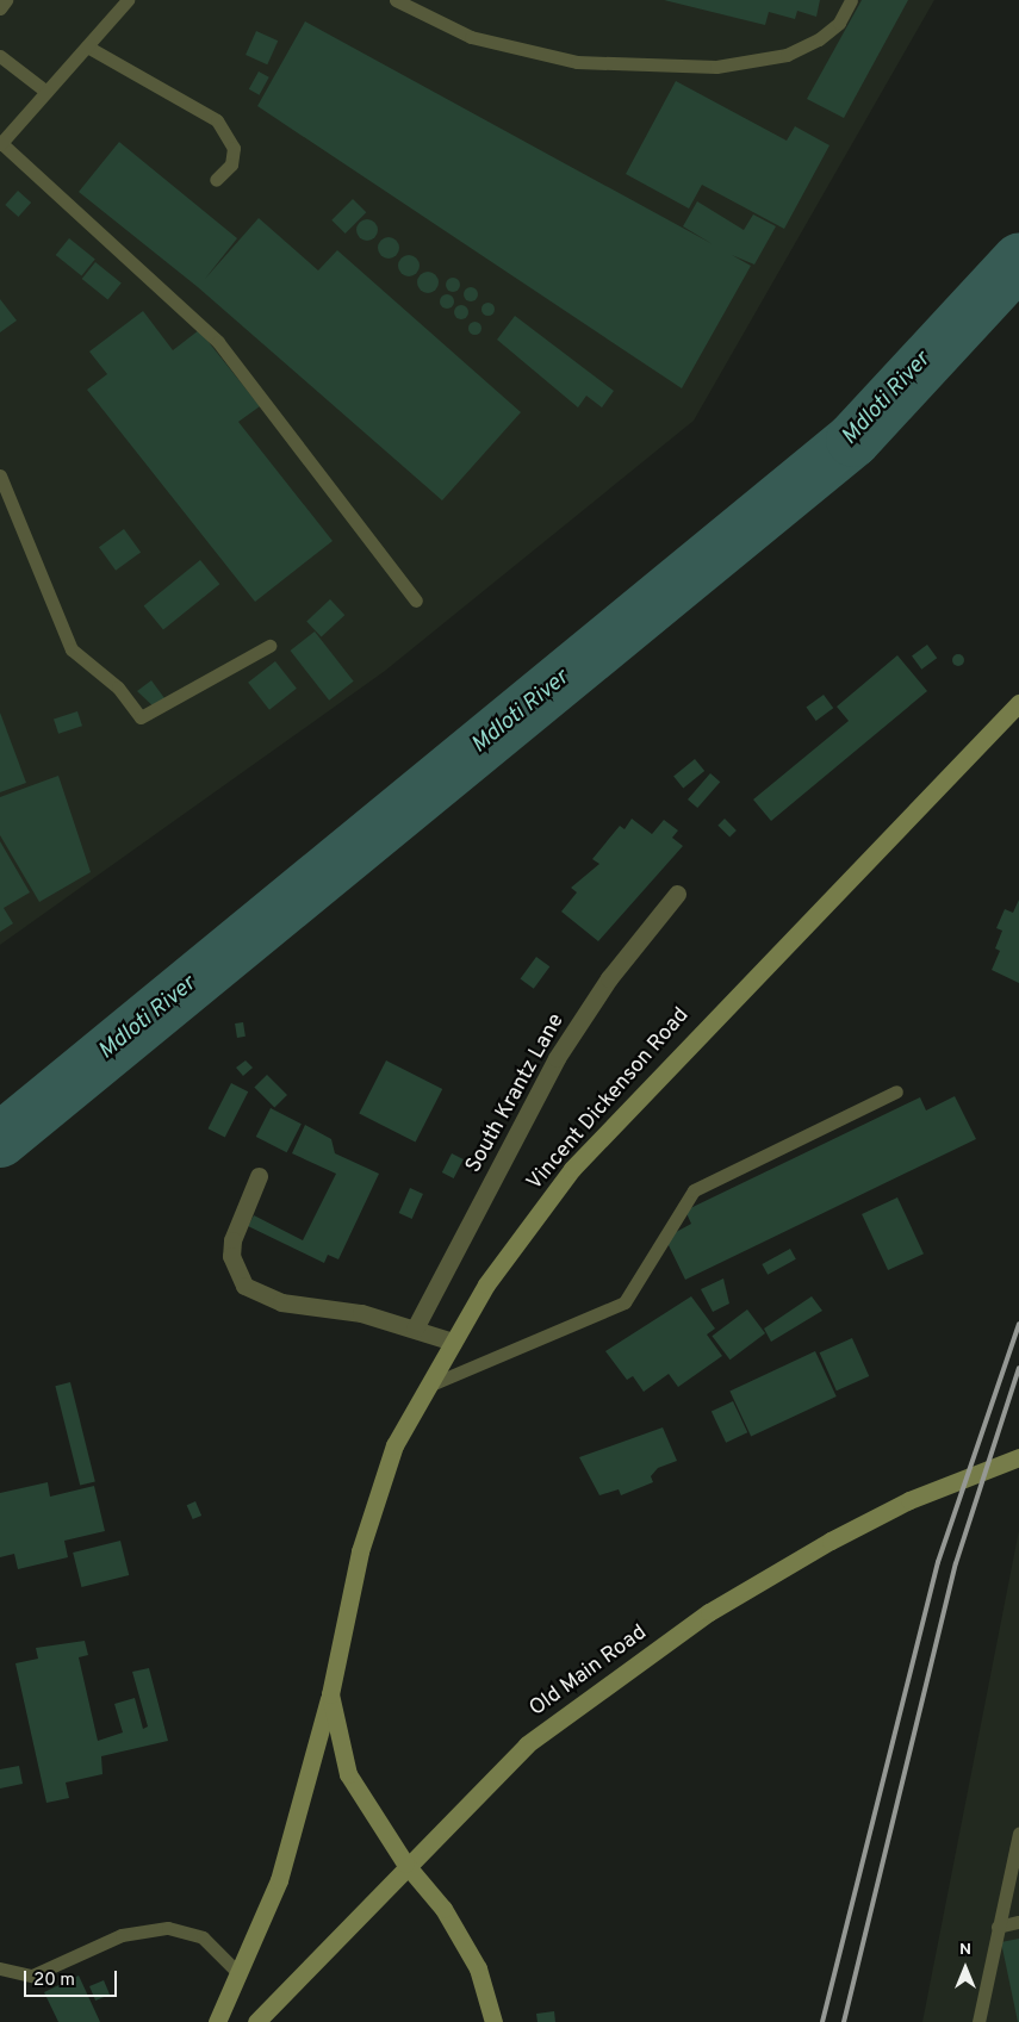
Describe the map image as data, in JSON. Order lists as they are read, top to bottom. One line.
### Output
{"streets":{"main road":["Vincent Dickenson Road","Old Main Road"],"street":["South Krantz Lane"]},"crossings":[["Vincent Dickenson Road","Old Main Road"]],"water":["Mdloti River"],"scale_bar":"20 m","north":"top"}
